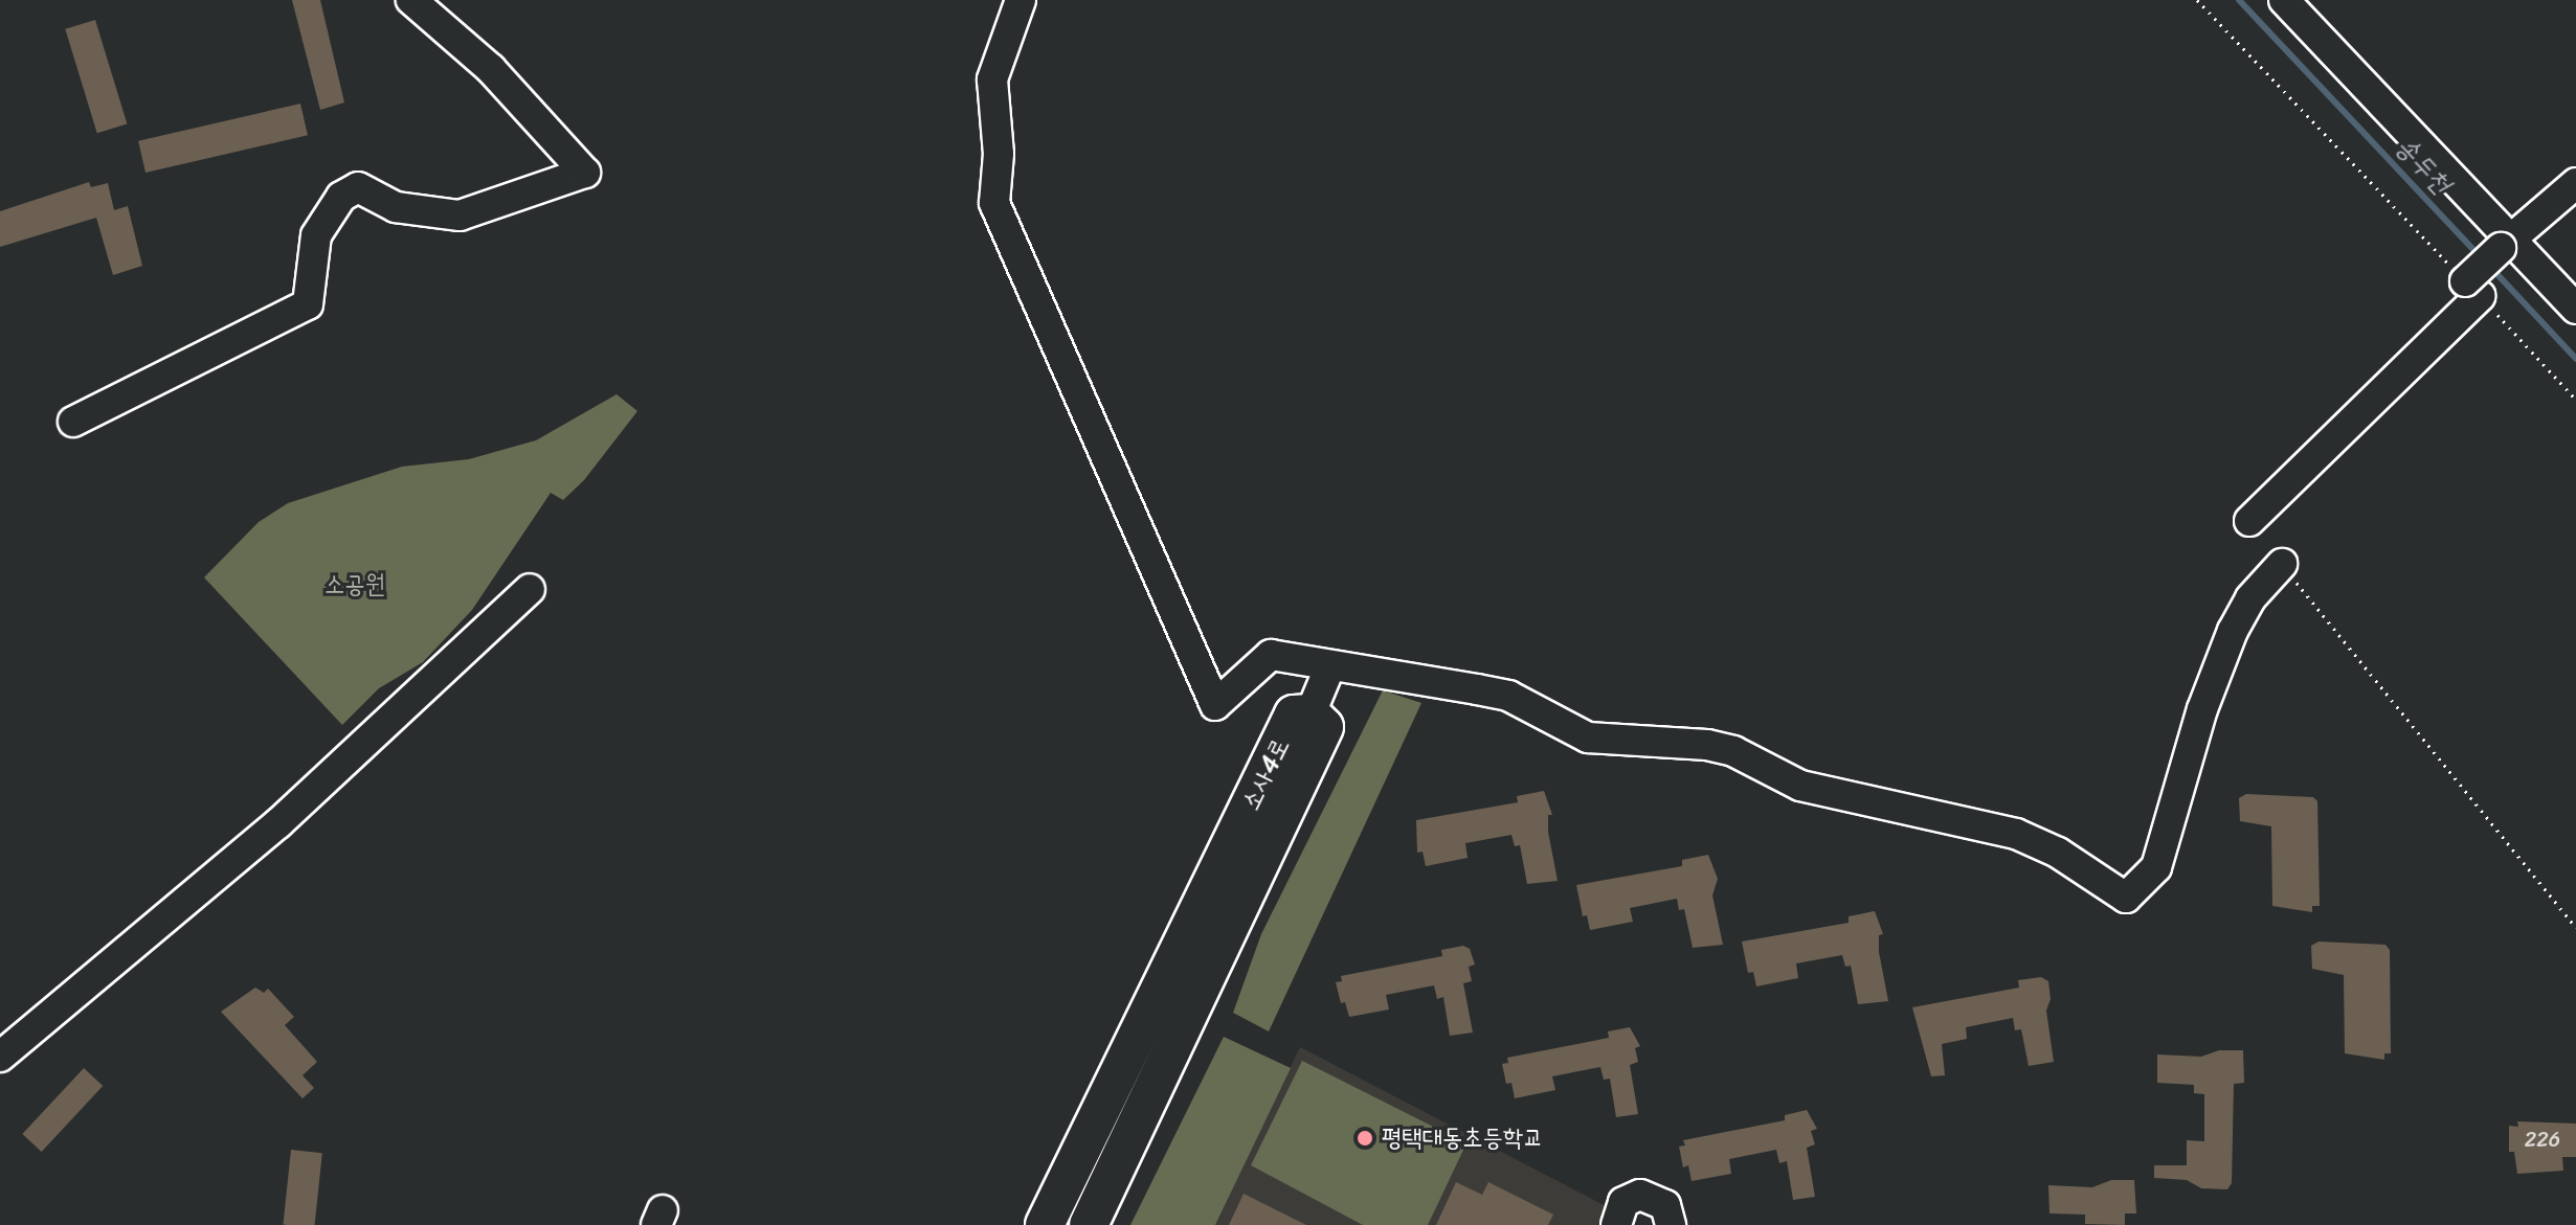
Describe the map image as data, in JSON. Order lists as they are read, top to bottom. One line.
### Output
{"streets":{"main road":["소사4로"]},"water":["송두천"],"parks":["소공원"],"places":["평택대동초등학교"],"house_numbers":["226"]}
